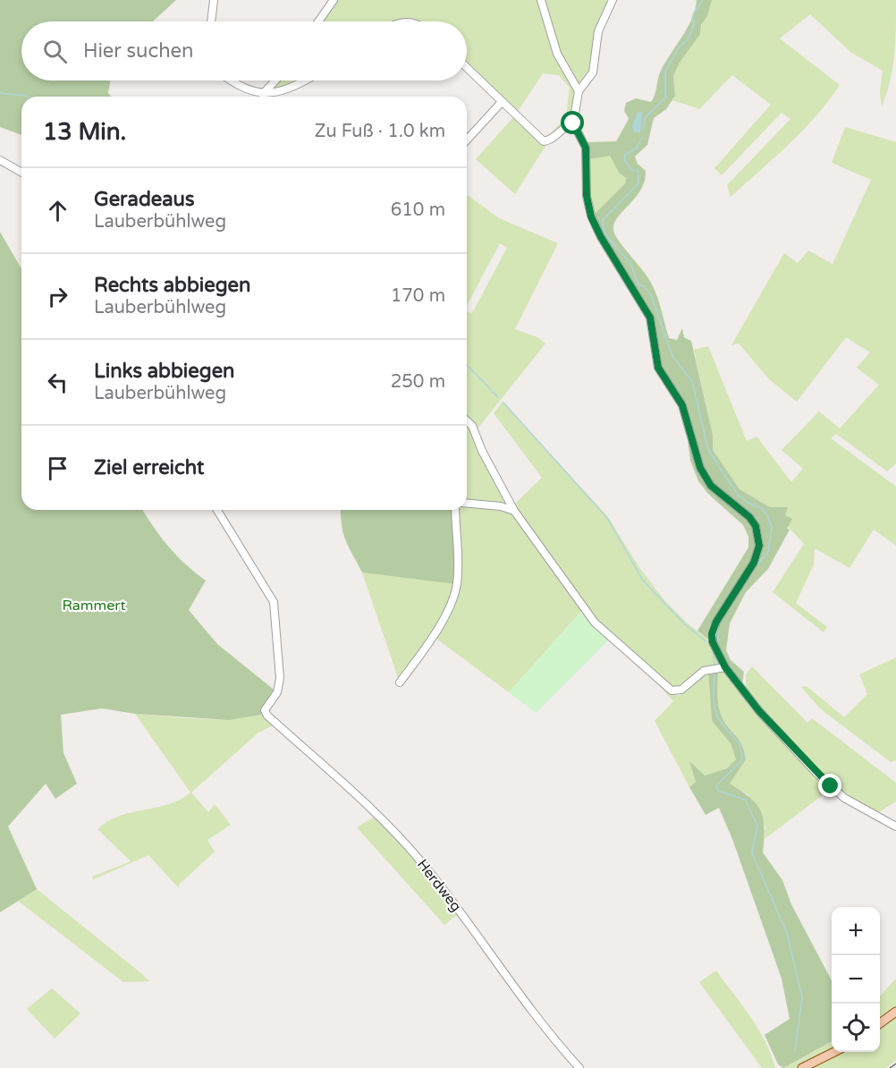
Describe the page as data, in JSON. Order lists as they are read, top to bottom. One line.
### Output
{"streets":{"street":["Herdweg"]},"parks":["Rammert"],"page":{"search":"Hier suchen","heading":["13 Min.","Zu Fuß · 1.0 km"],"list":[["Geradeaus","Lauberbühlweg","610 m"],["Rechts abbiegen","Lauberbühlweg","170 m"],["Links abbiegen","Lauberbühlweg","250 m"],"Ziel erreicht"],"map_buttons":["+","−"]}}
